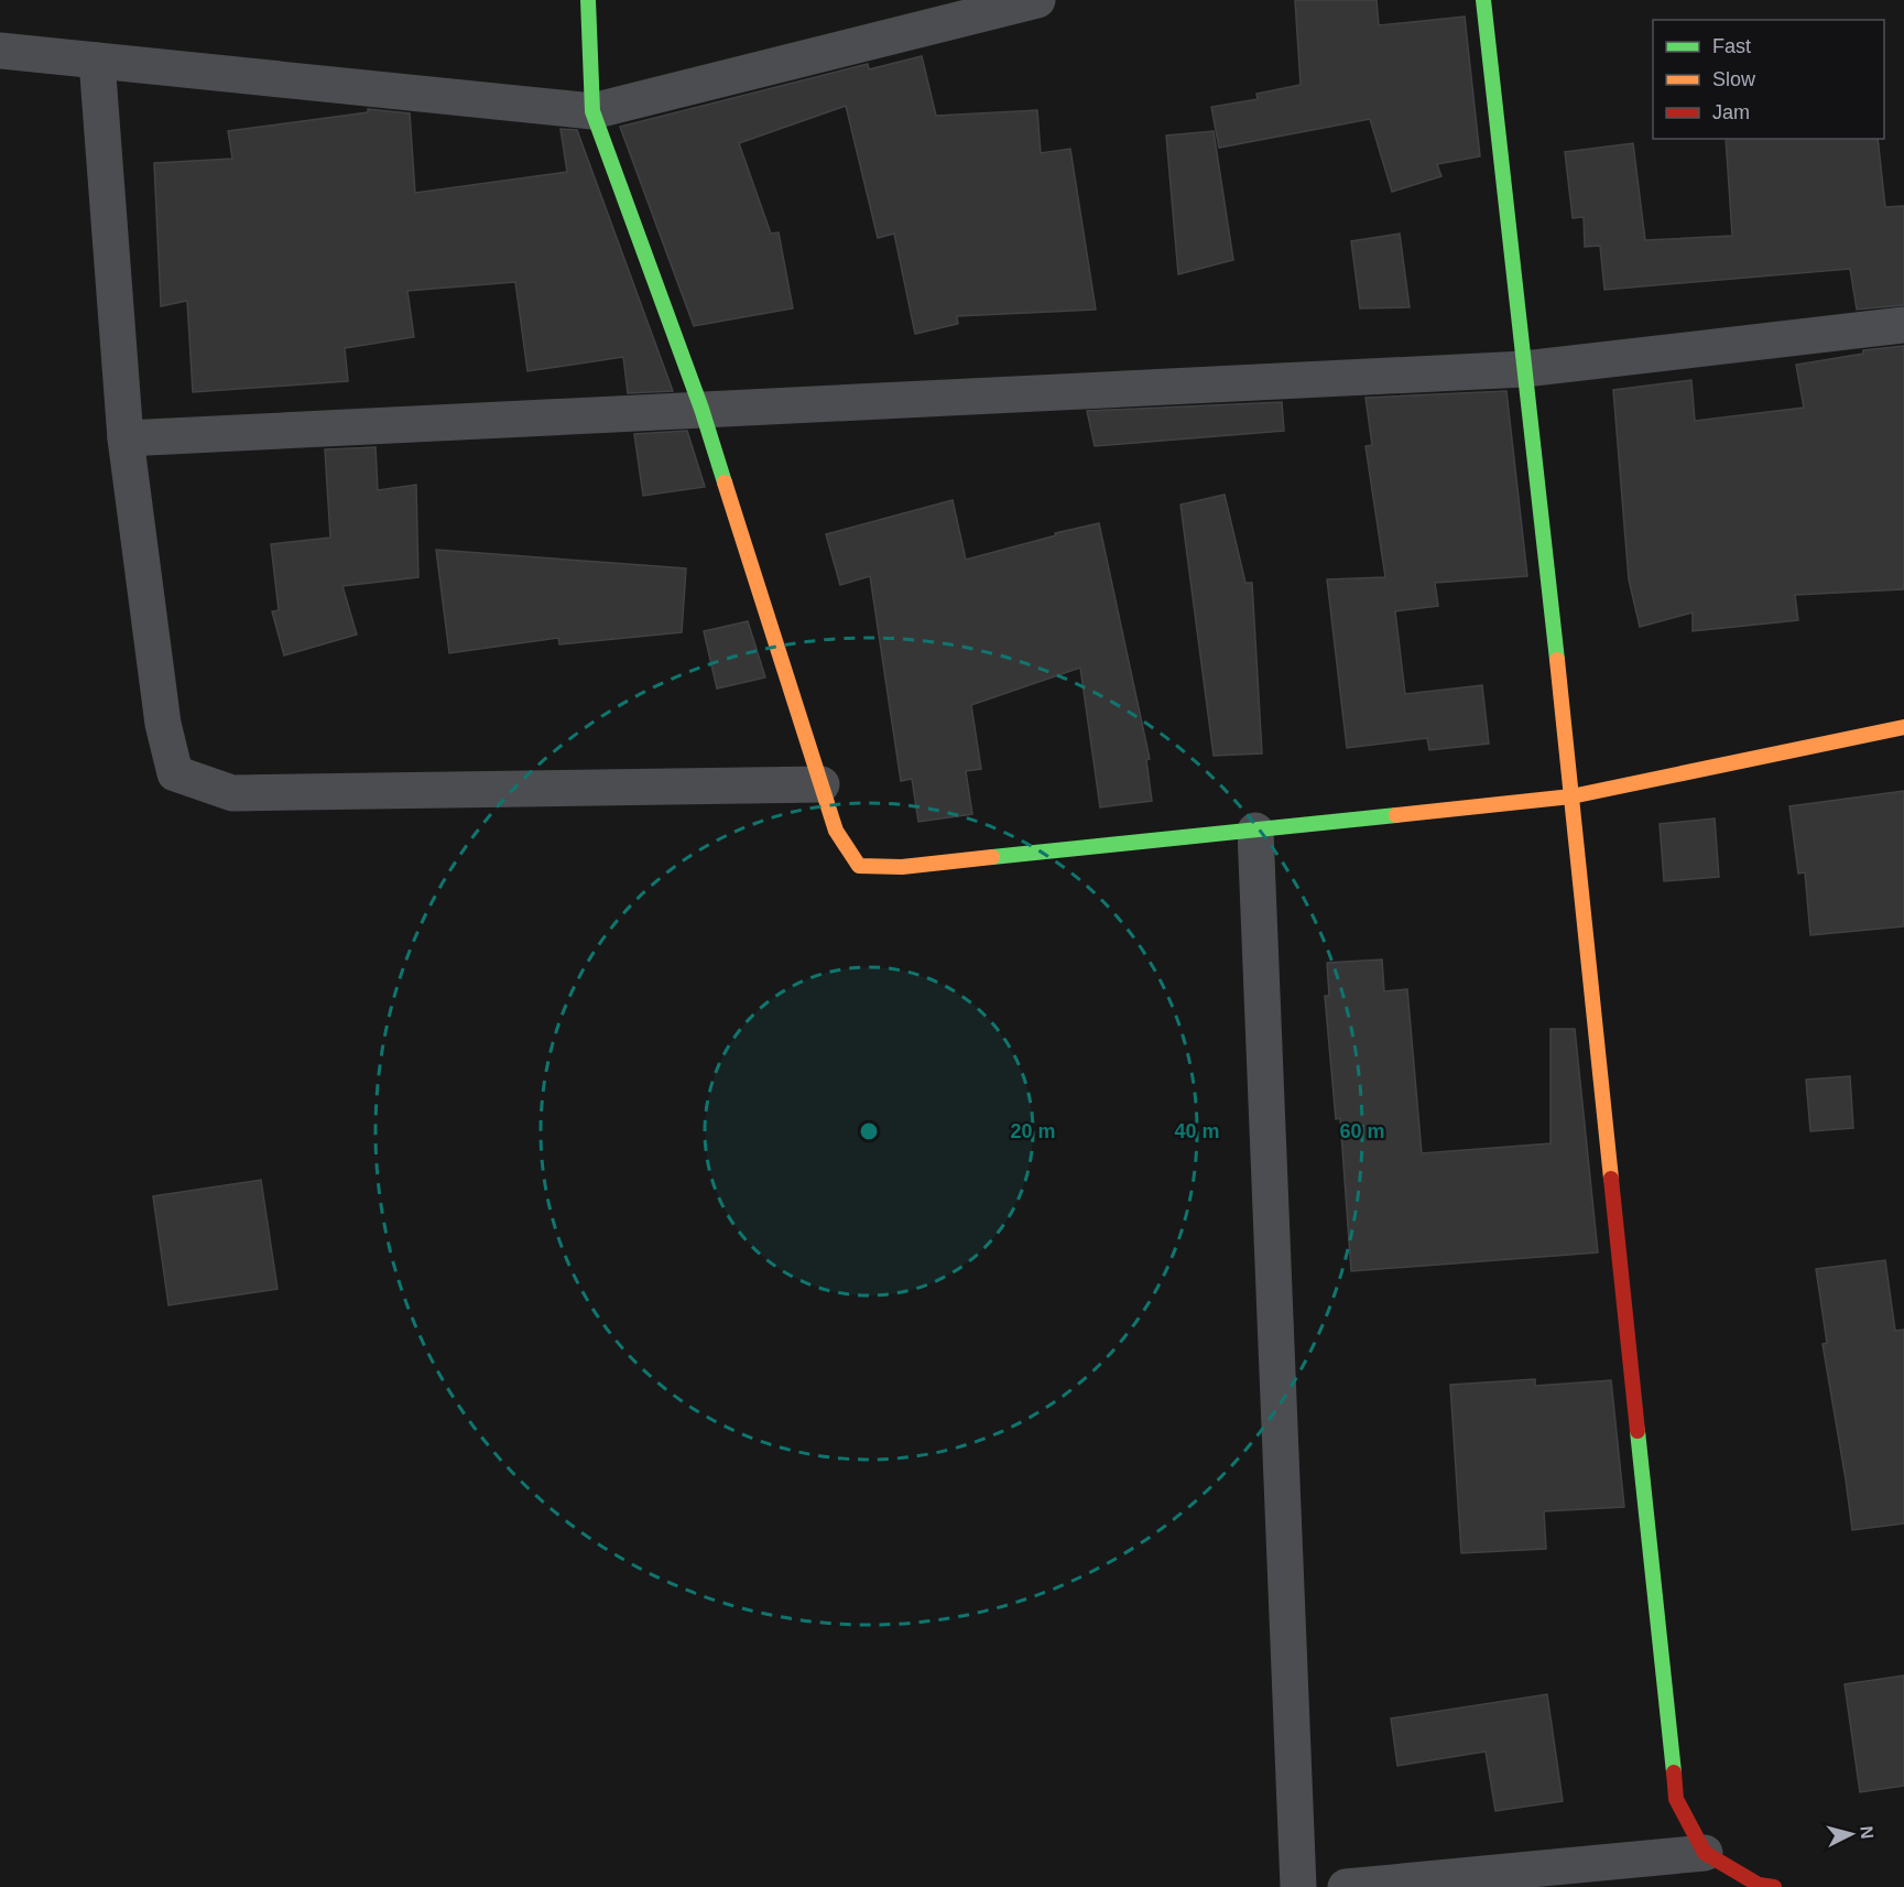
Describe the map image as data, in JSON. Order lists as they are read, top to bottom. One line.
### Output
{"legend":["Fast","Slow","Jam"],"north":"right","rings":["20 m","40 m","60 m"]}
